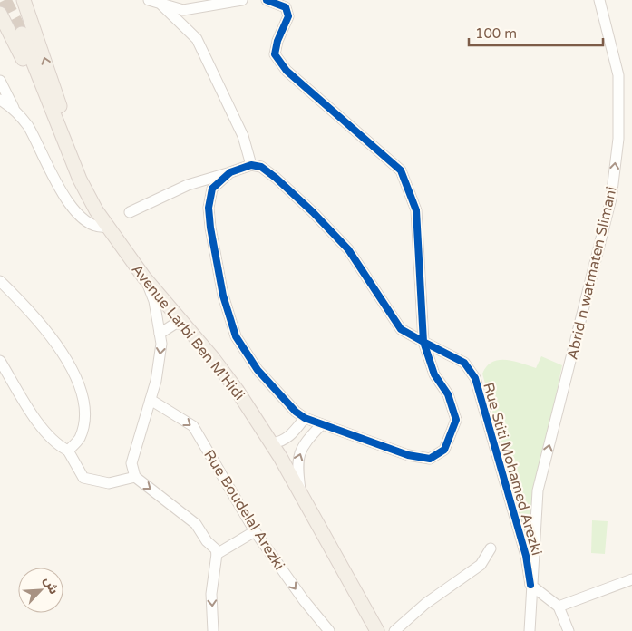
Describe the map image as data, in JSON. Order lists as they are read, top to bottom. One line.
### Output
{"streets":{"main road":["Avenue Larbi Ben M'Hidi"],"street":["Abrid n watmaten Slimani","Rue Stiti Mohamed Arezki","Rue Boudelal Arezki"]},"crossings":[["Abrid n watmaten Slimani","Rue Stiti Mohamed Arezki"]],"one_way":["Abrid n watmaten Slimani"],"scale_bar":"100 m","north":"top right"}
